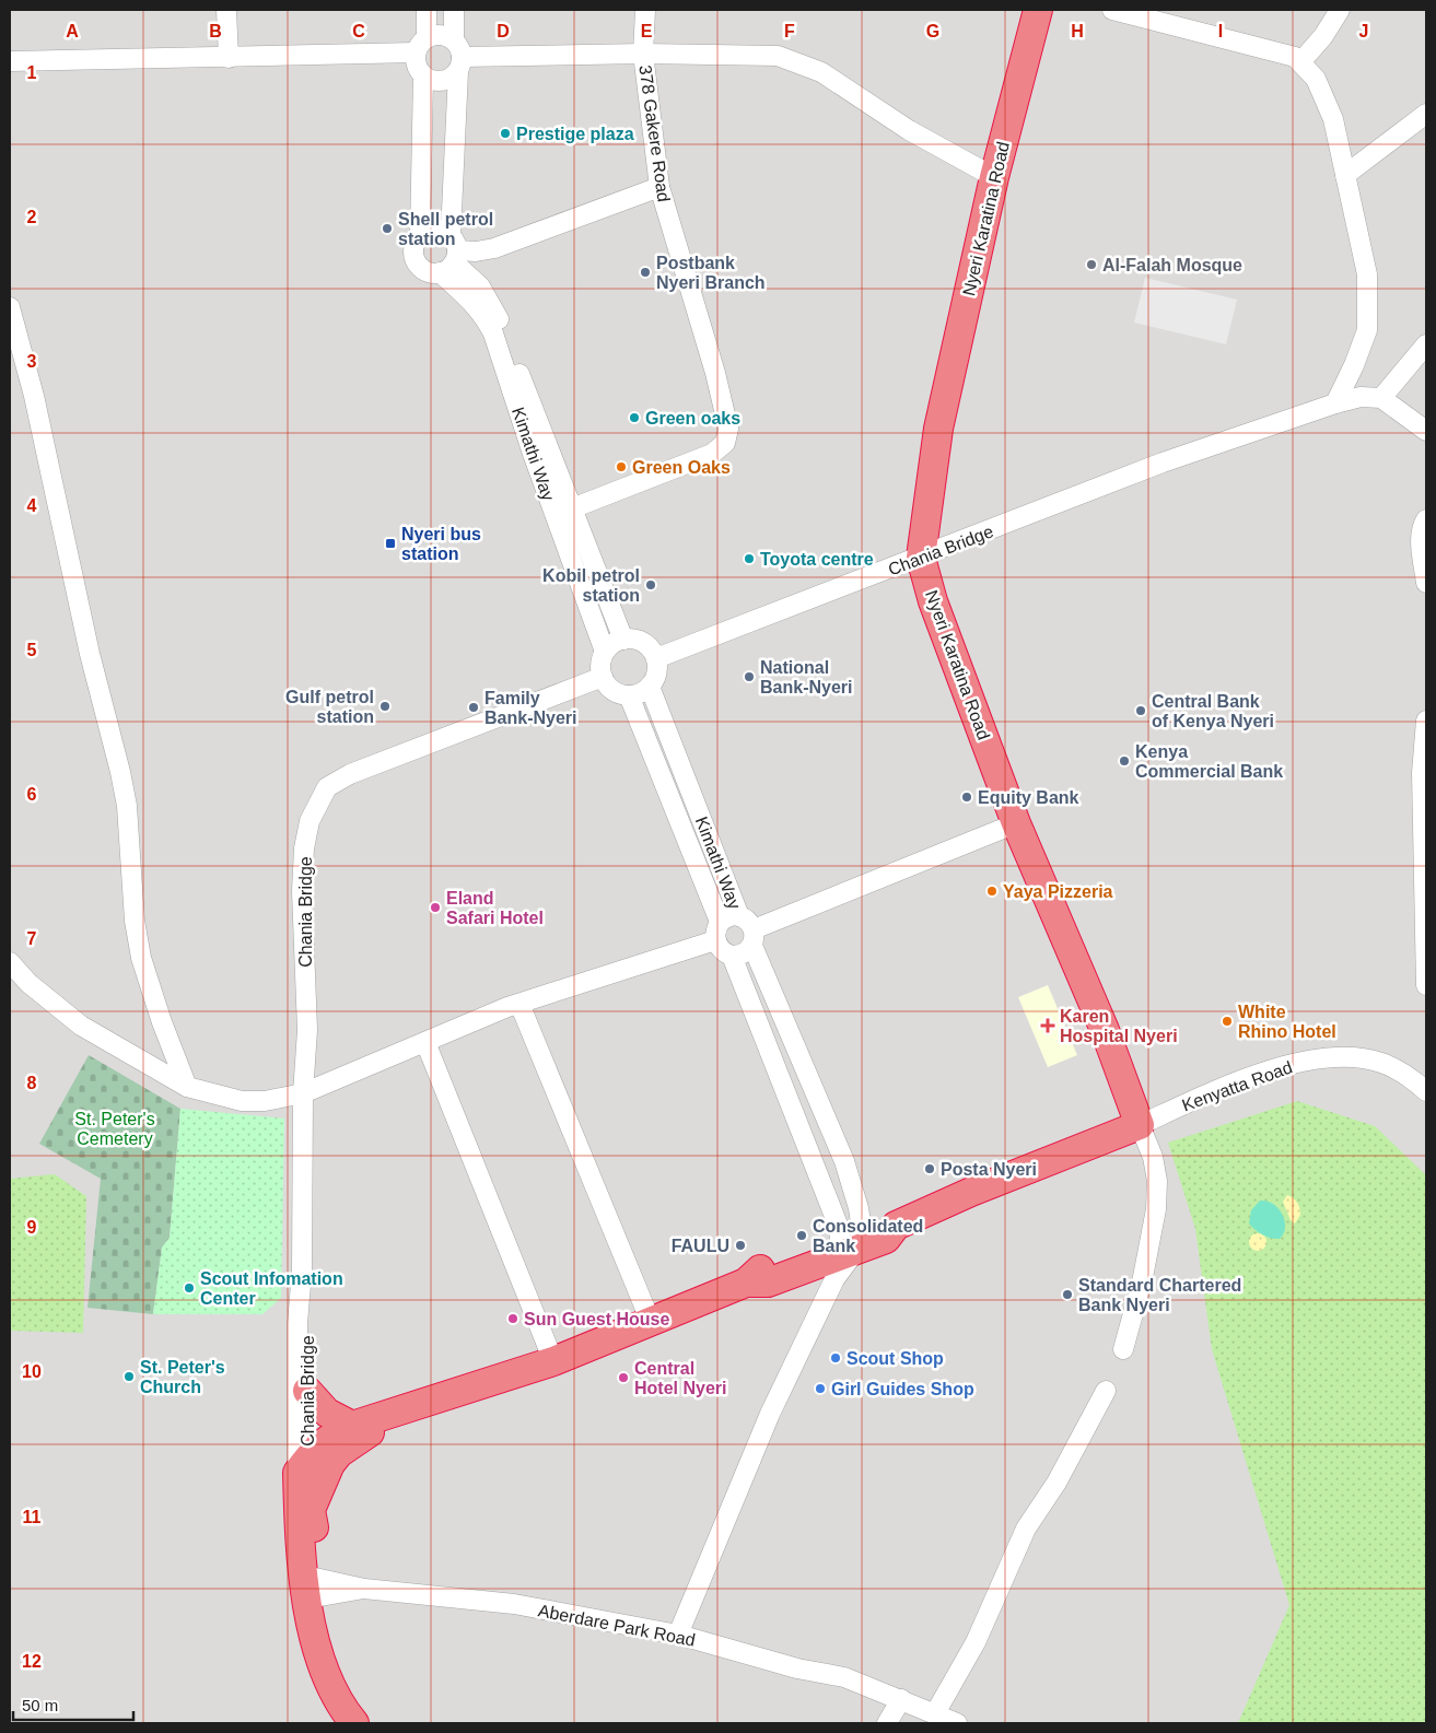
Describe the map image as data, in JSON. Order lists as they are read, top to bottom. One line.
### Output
{"streets":{"highway":["Nyeri Karatina Road"],"street":["378 Gakere Road","Kimathi Way","Chania Bridge","Kenyatta Road","Aberdare Park Road"]},"crossings":[["378 Gakere Road","Kimathi Way"],["Nyeri Karatina Road","Chania Bridge"],["Nyeri Karatina Road","Kenyatta Road"],["Kimathi Way","Chania Bridge"]],"parks":["St. Peter's Cemetery"],"places":{"other":["Prestige plaza","Shell petrol station","Al-Falah Mosque","Postbank Nyeri Branch","Green oaks","Green Oaks","Toyota centre","Kobil petrol station","National Bank-Nyeri","Gulf petrol station","Family Bank-Nyeri","Central Bank of Kenya Nyeri","Kenya Commercial Bank","Equity Bank","Yaya Pizzeria","Eland Safari Hotel","White Rhino Hotel","Posta Nyeri","Consolidated Bank","FAULU","Scout Infomation Center","Standard Chartered Bank Nyeri","Sun Guest House","Scout Shop","St. Peter's Church","Central Hotel Nyeri","Girl Guides Shop"],"transit":["Nyeri bus station"],"health":["Karen Hospital Nyeri"]},"scale_bar":"50 m","grid":{"columns":["A","B","C","D","E","F","G","H","I","J"],"rows":["1","2","3","4","5","6","7","8","9","10","11","12"]}}
